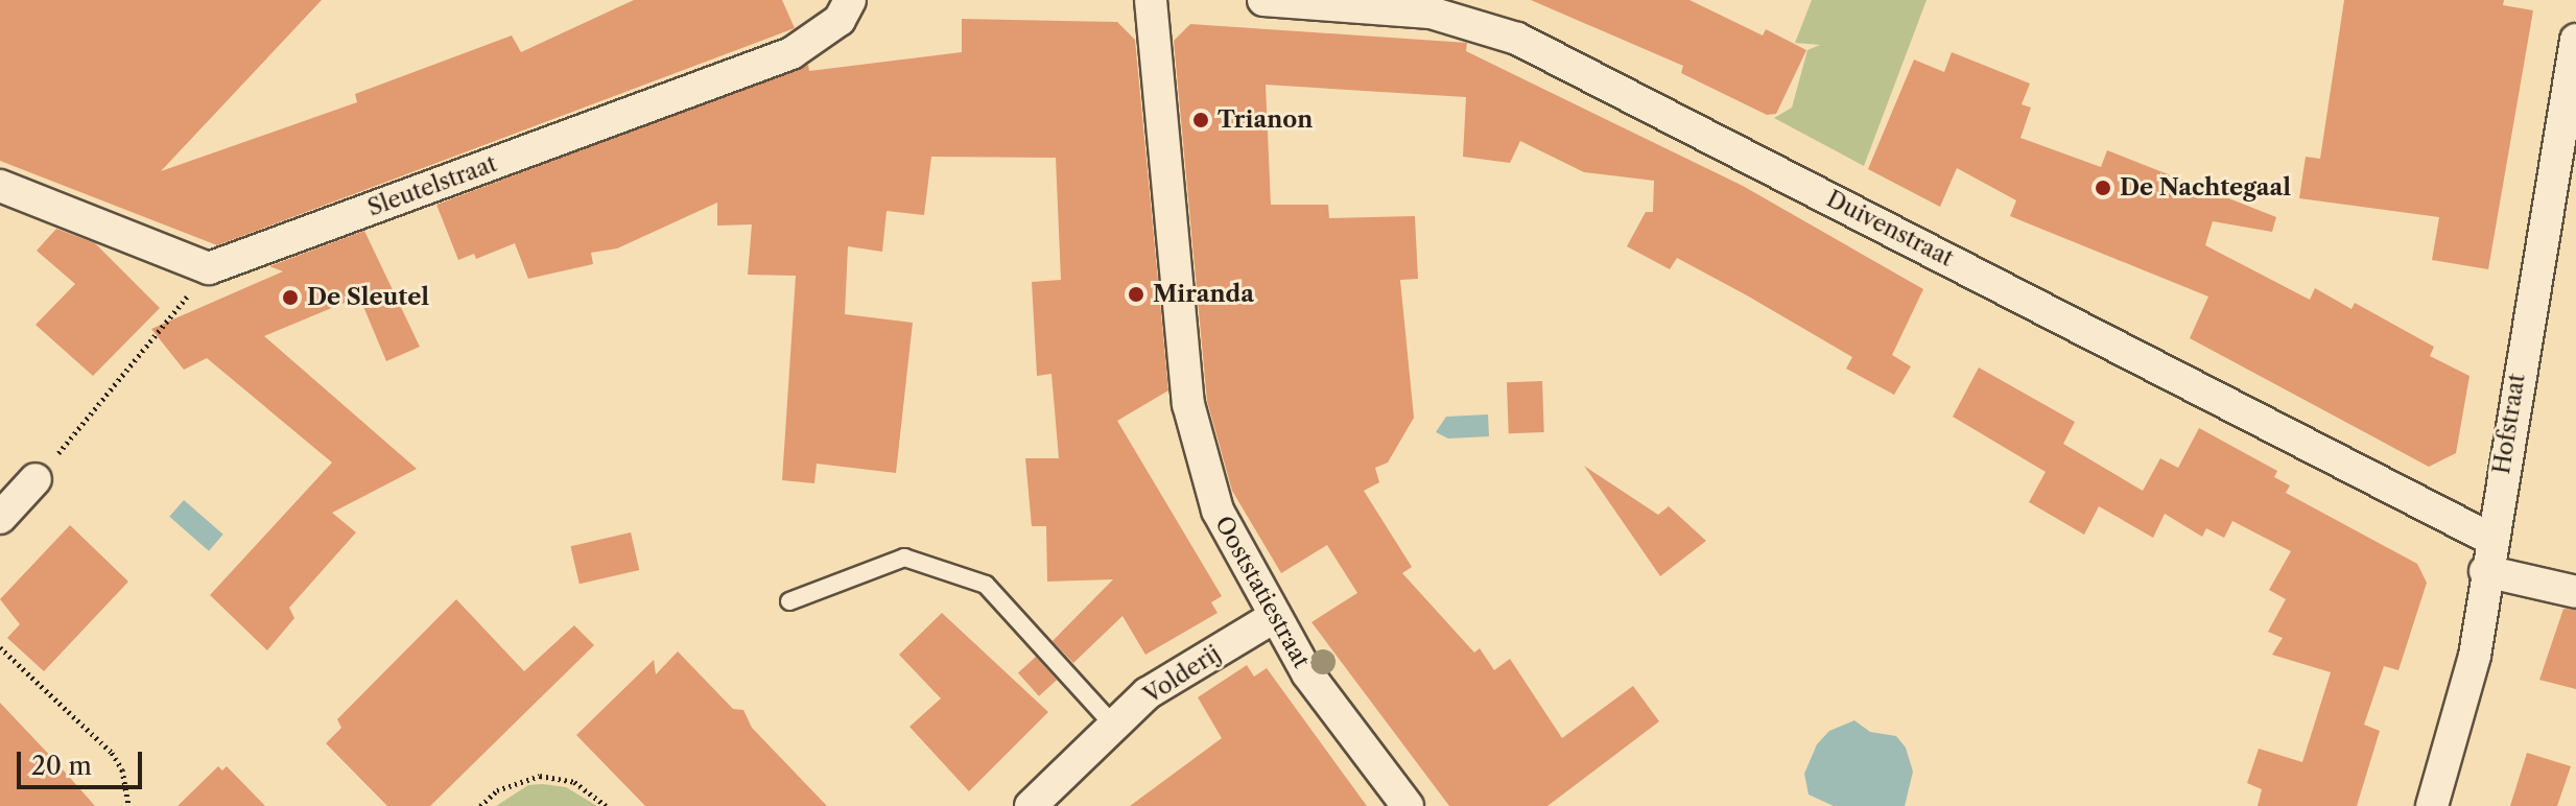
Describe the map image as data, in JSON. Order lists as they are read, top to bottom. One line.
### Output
{"streets":{"street":["Sleutelstraat","Duivenstraat","Hofstraat","Ooststatiestraat","Volderij"]},"crossings":[["Duivenstraat","Hofstraat"],["Ooststatiestraat","Volderij"]],"places":["Trianon","De Nachtegaal","Miranda","De Sleutel"],"scale_bar":"20 m"}
